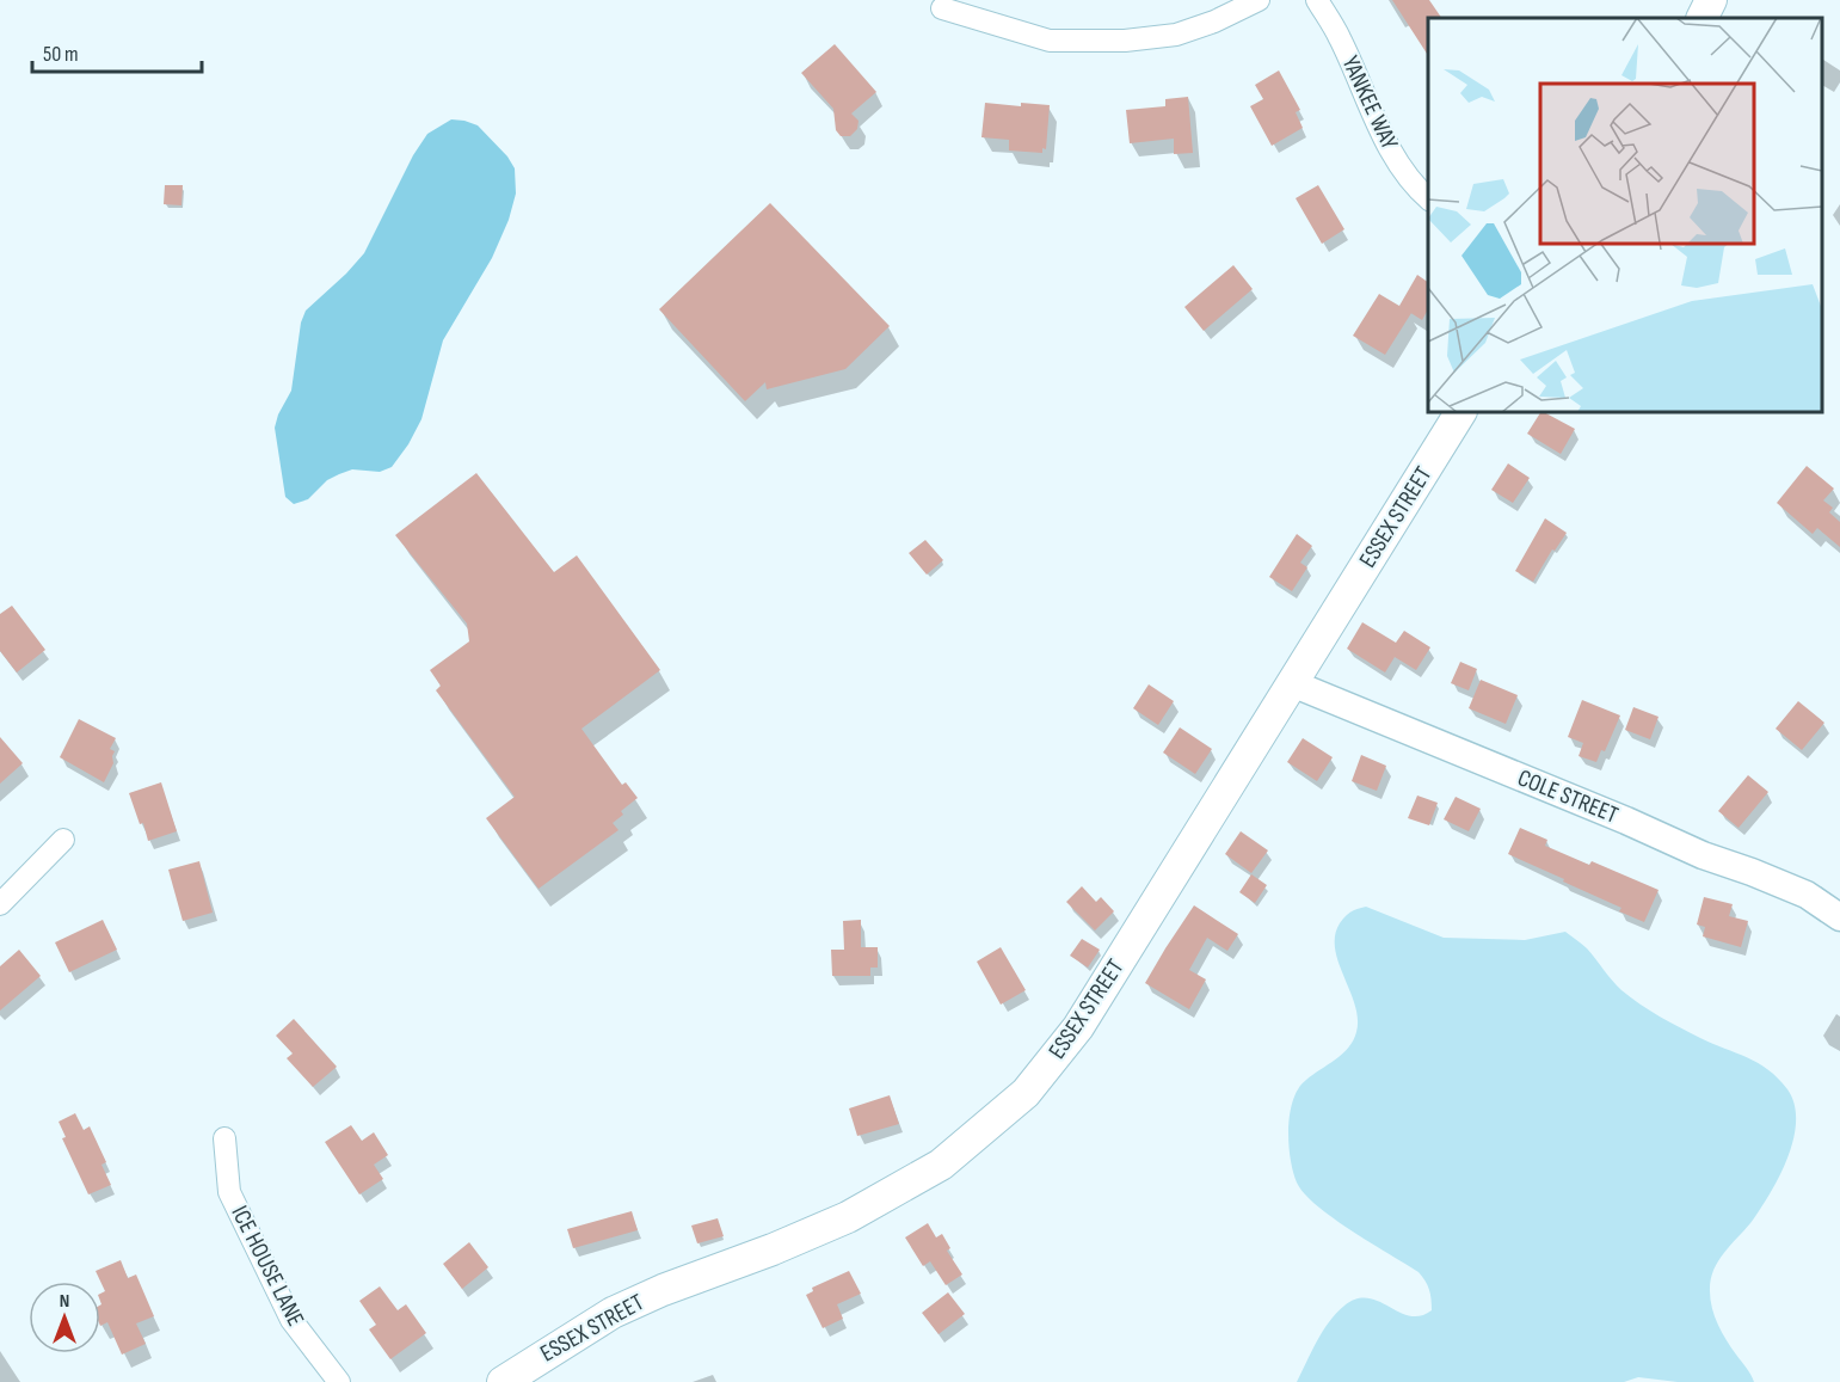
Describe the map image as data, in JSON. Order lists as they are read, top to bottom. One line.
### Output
{"streets":{"main road":["ESSEX STREET"],"street":["YANKEE WAY","COLE STREET","ICE HOUSE LANE"]},"crossings":[["ESSEX STREET","COLE STREET"]],"scale_bar":"50 m","north":"top"}
